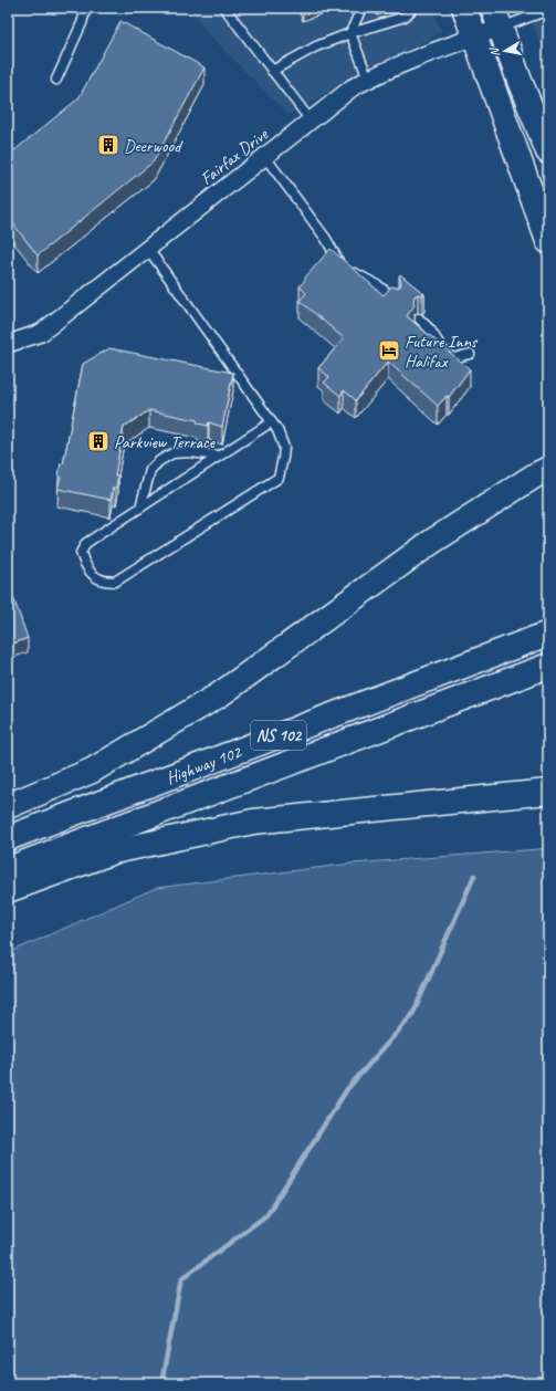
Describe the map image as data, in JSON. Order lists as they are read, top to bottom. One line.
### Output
{"streets":{"main road":["NS 102","Highway 102"],"street":["Fairfax Drive"]},"places":{"building":["Deerwood","Parkview Terrace"],"hotel":["Future Inns Halifax"]},"north":"left"}
